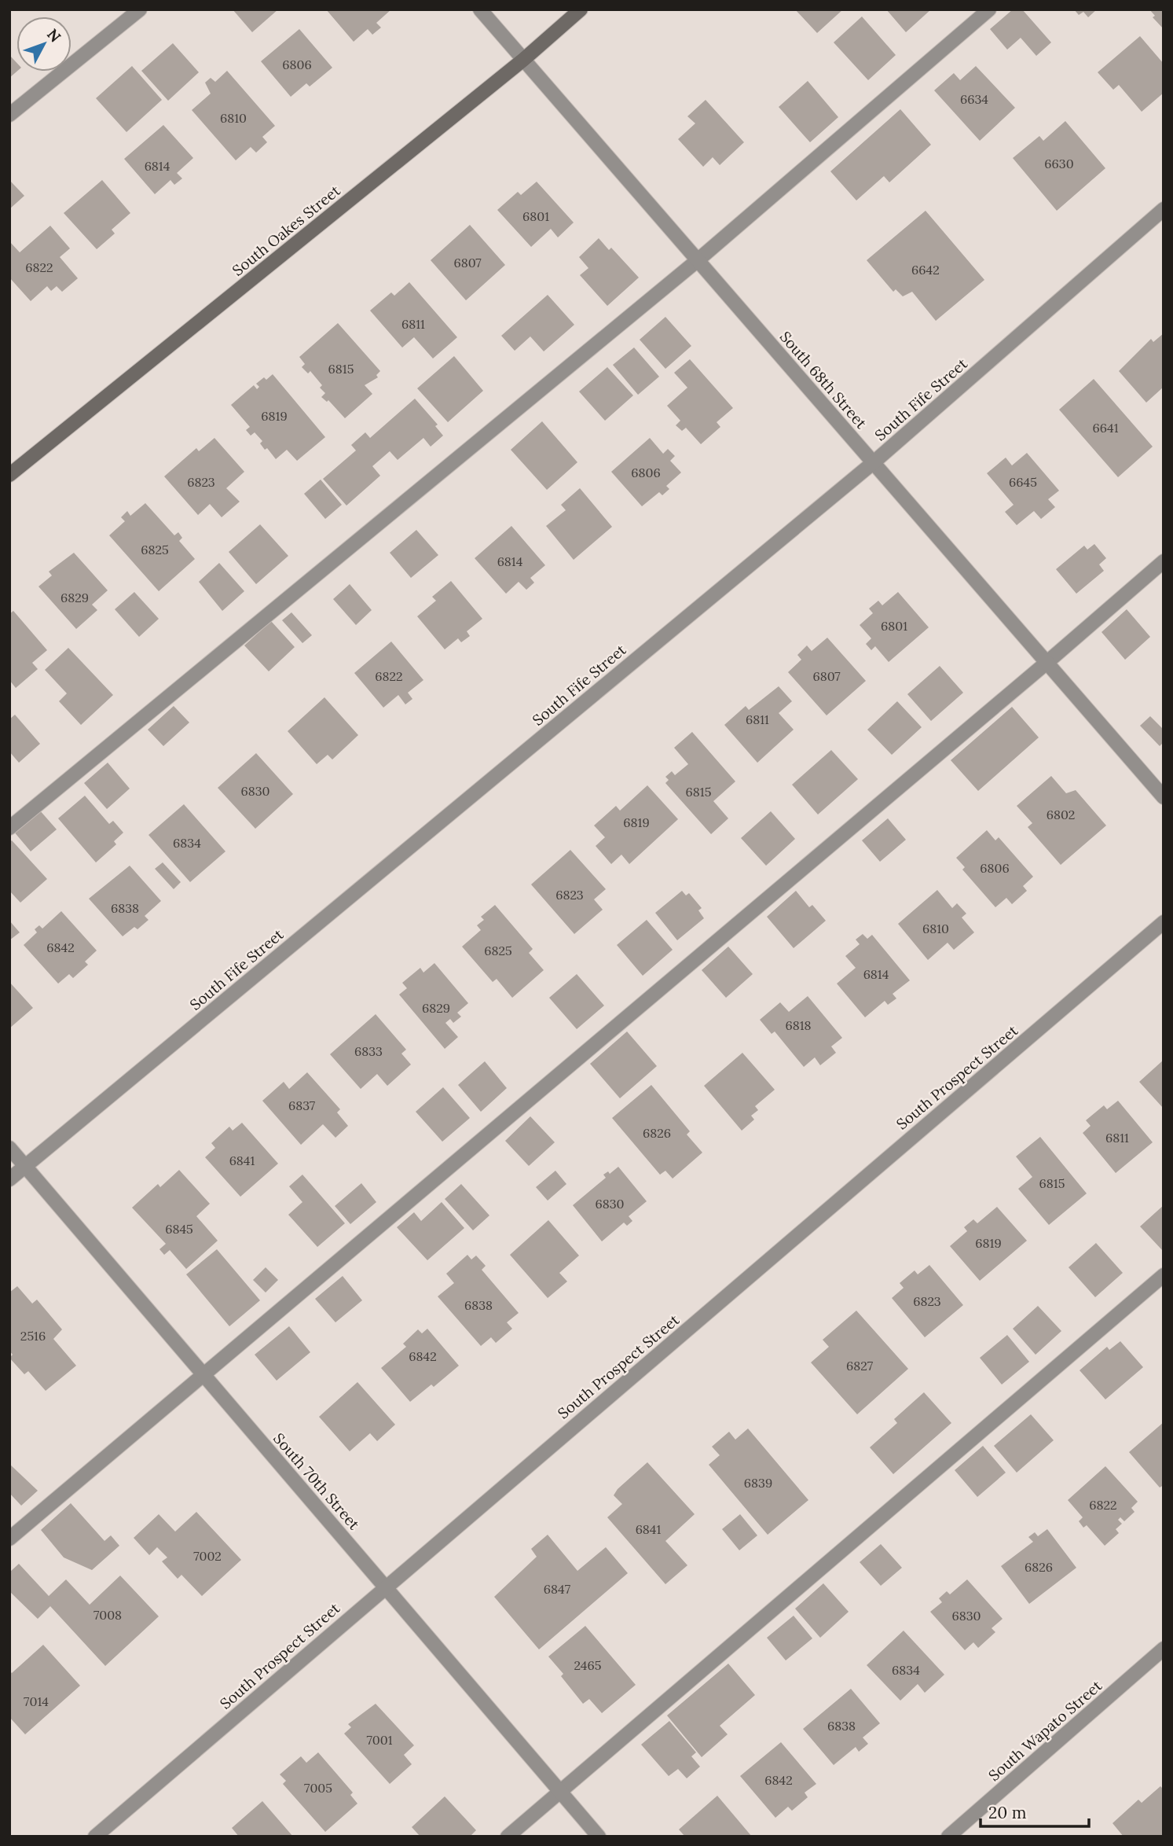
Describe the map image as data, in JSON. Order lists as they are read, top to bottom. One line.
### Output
{"streets":{"street":["South Oakes Street","South 68th Street","South Fife Street","South Prospect Street","South 70th Street","South Wapato Street"]},"crossings":[["South Oakes Street","South 68th Street"],["South 68th Street","South Fife Street"],["South Fife Street","South 70th Street"],["South Prospect Street","South 70th Street"]],"house_numbers":["6806","6634","6810","6630","6814","6801","6807","6822","6642","6811","6815","6819","6641","6806","6823","6645","6825","6814","6829","6801","6822","6807","6811","6830","6815","6802","6819","6834","6806","6823","6838","6810","6842","6825","6814","6829","6818","6833","6837","6826","6811","6841","6815","6830","6845","6819","6823","6838","2516","6842","6827","6839","6822","6841","7002","6826","6847","7008","6830","2465","6834","7014","6838","7001","6842","7005"],"scale_bar":"20 m","north":"top right"}
